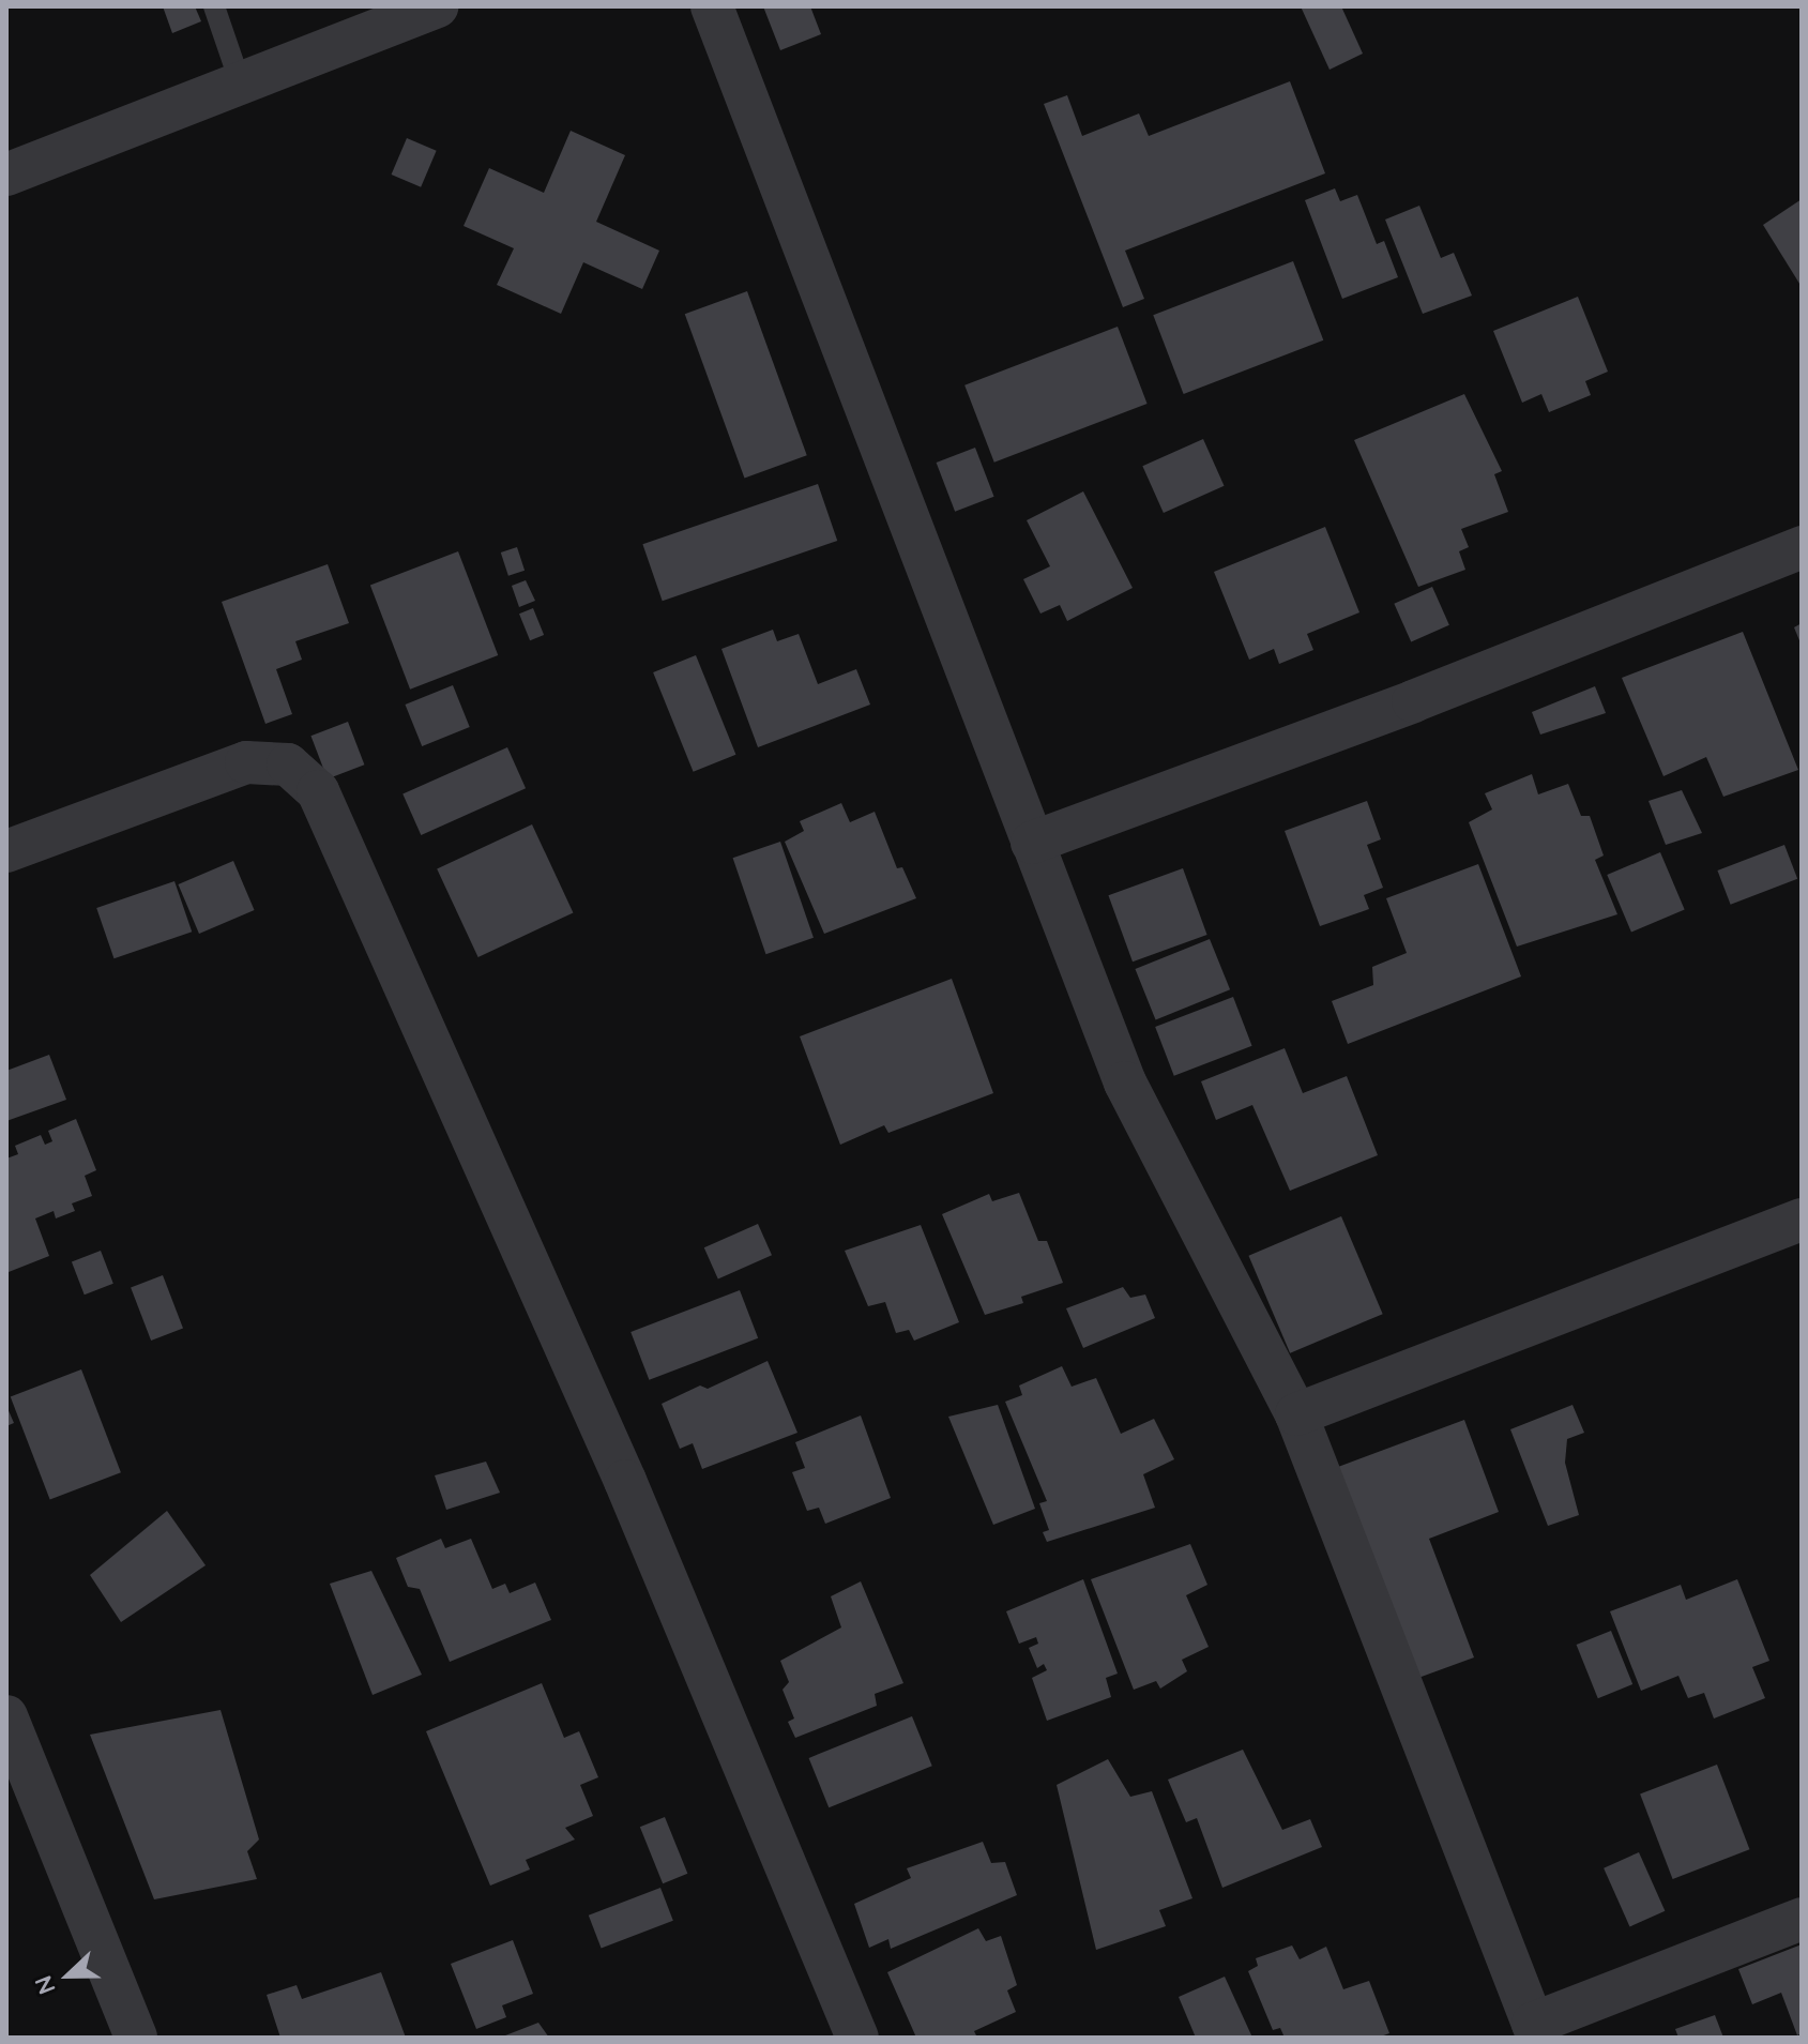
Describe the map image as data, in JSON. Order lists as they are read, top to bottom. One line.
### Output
{"north":"left"}
